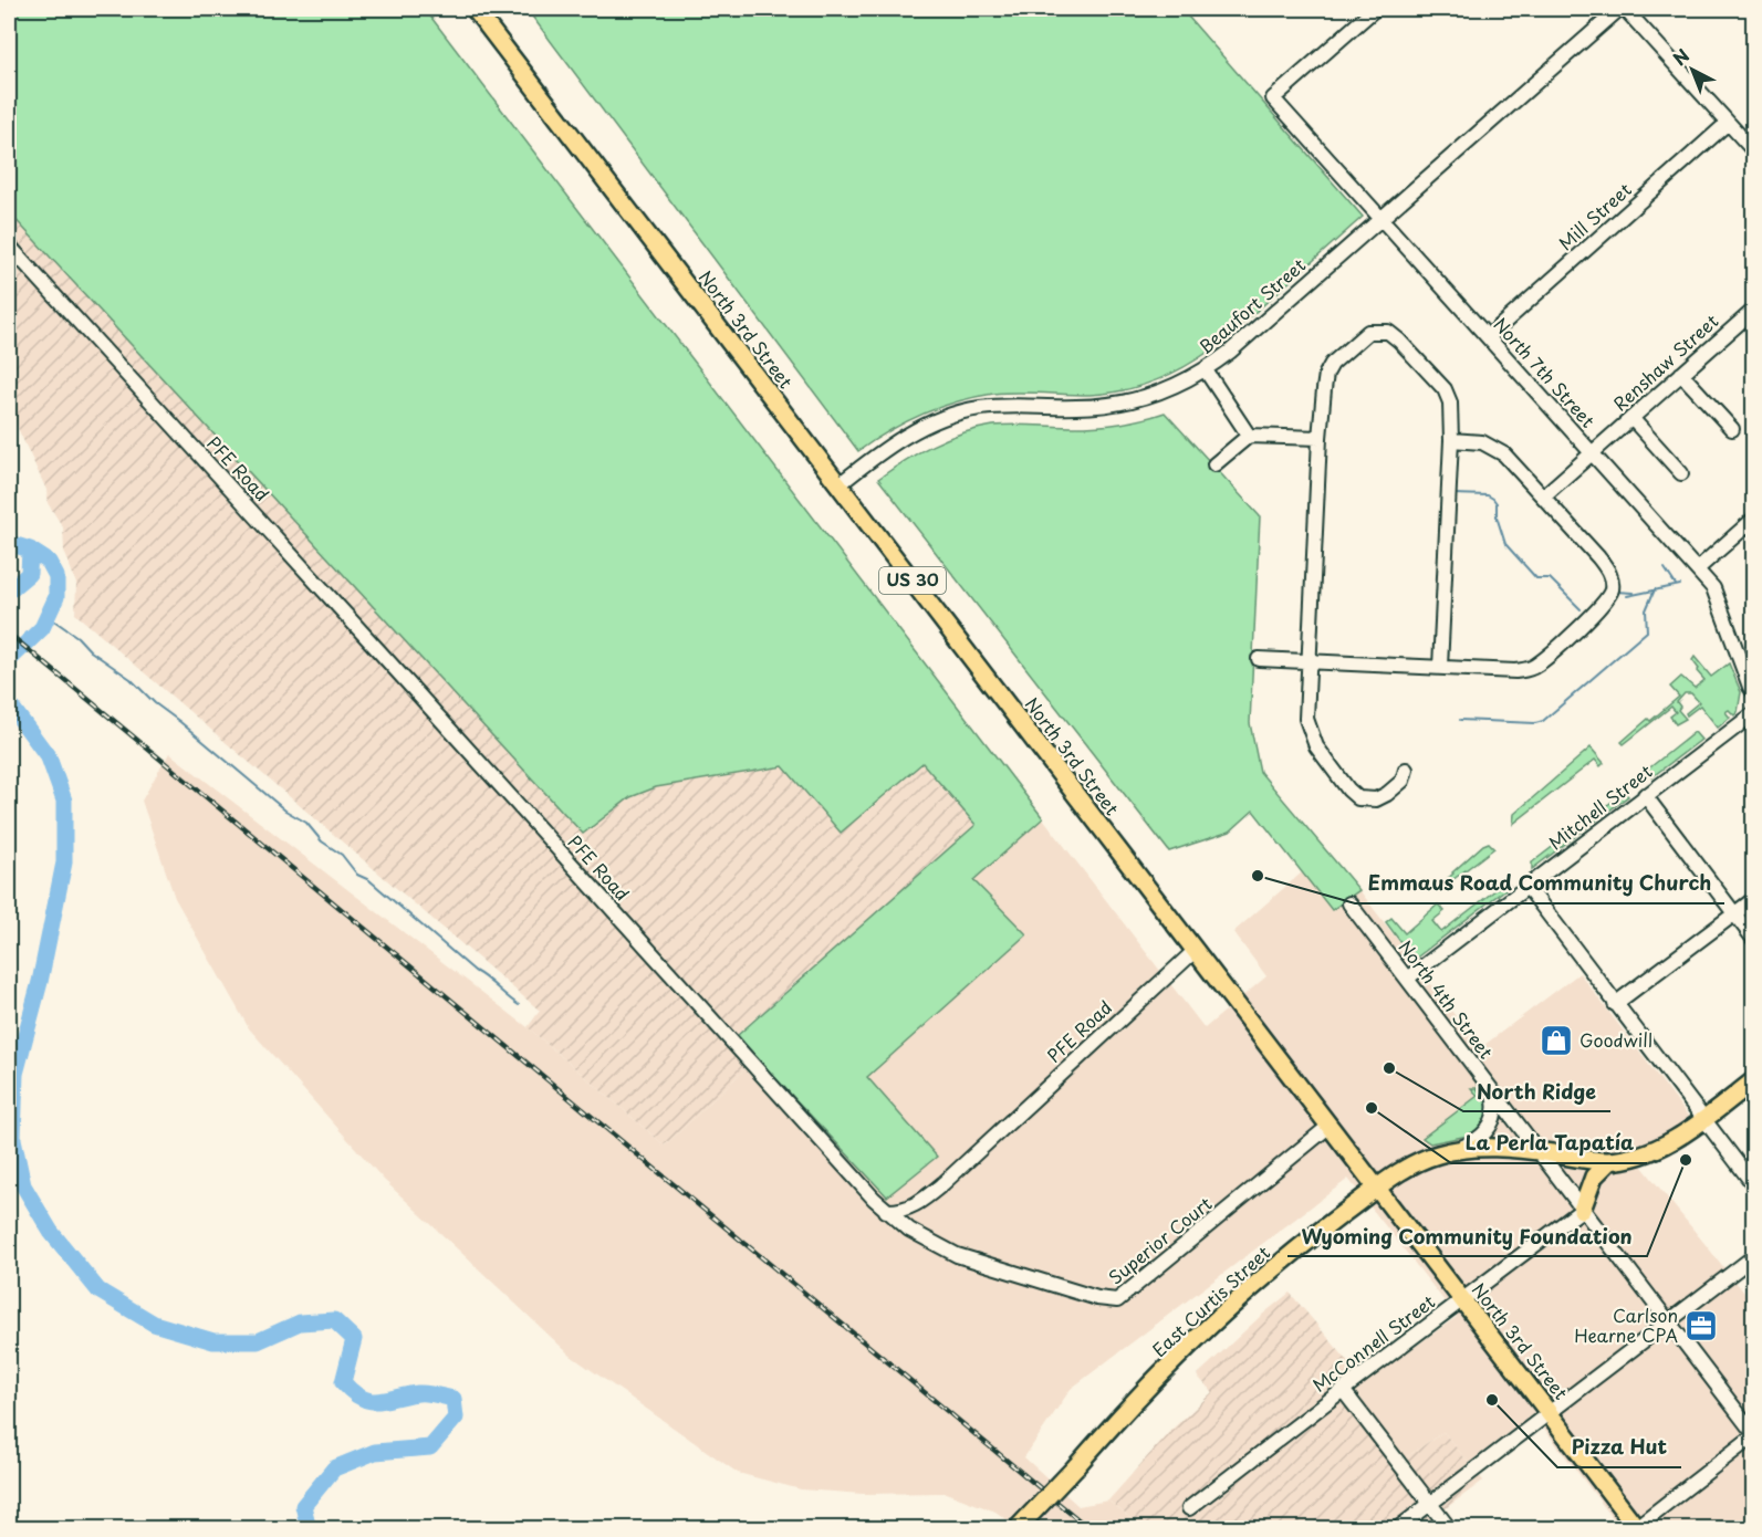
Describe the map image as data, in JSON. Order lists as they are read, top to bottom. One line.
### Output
{"streets":{"main road":["North 3rd Street","US 30","East Curtis Street"],"street":["Mill Street","Beaufort Street","Renshaw Street","North 7th Street","PFE Road","Mitchell Street","North 4th Street","Superior Court","McConnell Street"]},"crossings":[["Mill Street","North 7th Street"],["Beaufort Street","North 3rd Street"],["Beaufort Street","North 7th Street"],["North 3rd Street","PFE Road"],["North 3rd Street","Superior Court"],["North 3rd Street","East Curtis Street"],["North 3rd Street","McConnell Street"],["Renshaw Street","North 7th Street"],["PFE Road","Superior Court"],["Mitchell Street","North 4th Street"],["North 4th Street","East Curtis Street"],["North 4th Street","McConnell Street"]],"places":{"other":["Emmaus Road Community Church","North Ridge","La Perla Tapatía","Wyoming Community Foundation","Pizza Hut"],"shop":["Goodwill"],"office":["Carlson Hearne CPA"]},"north":"top left"}
